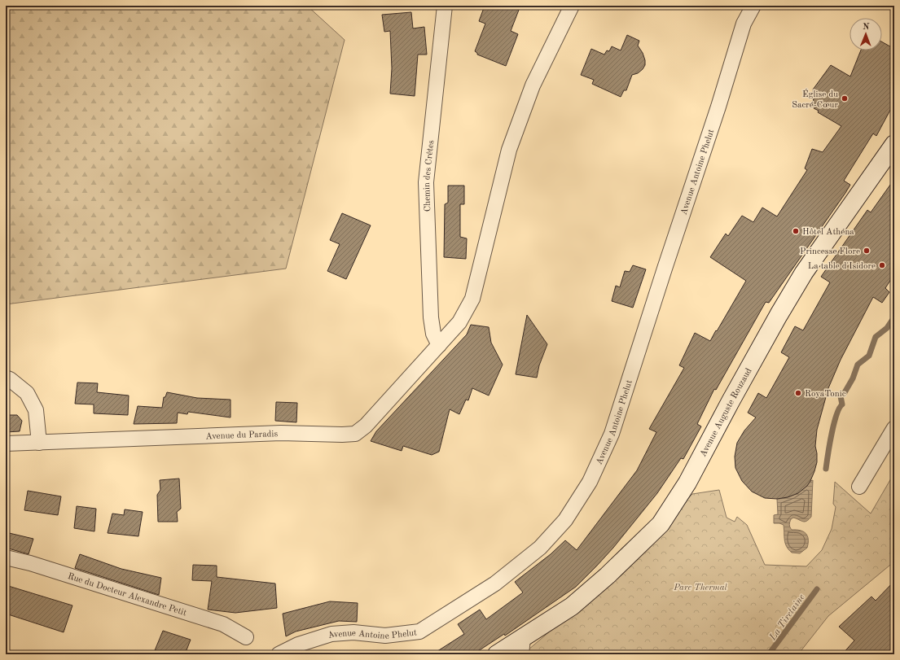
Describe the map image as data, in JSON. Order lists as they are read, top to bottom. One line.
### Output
{"streets":{"main road":["Avenue Auguste Rouzaud"],"street":["Avenue Antoine Phelut","Chemin des Crêtes","Avenue du Paradis","Rue du Docteur Alexandre Petit"]},"crossings":[["Chemin des Crêtes","Avenue du Paradis"]],"water":["La Tiretaine"],"parks":["Parc Thermal"],"places":["Église du Sacré-Cœur","Hôtel Athéna","Princesse Flore","La table d'Isidore","RoyaTonic"],"north":"top"}
